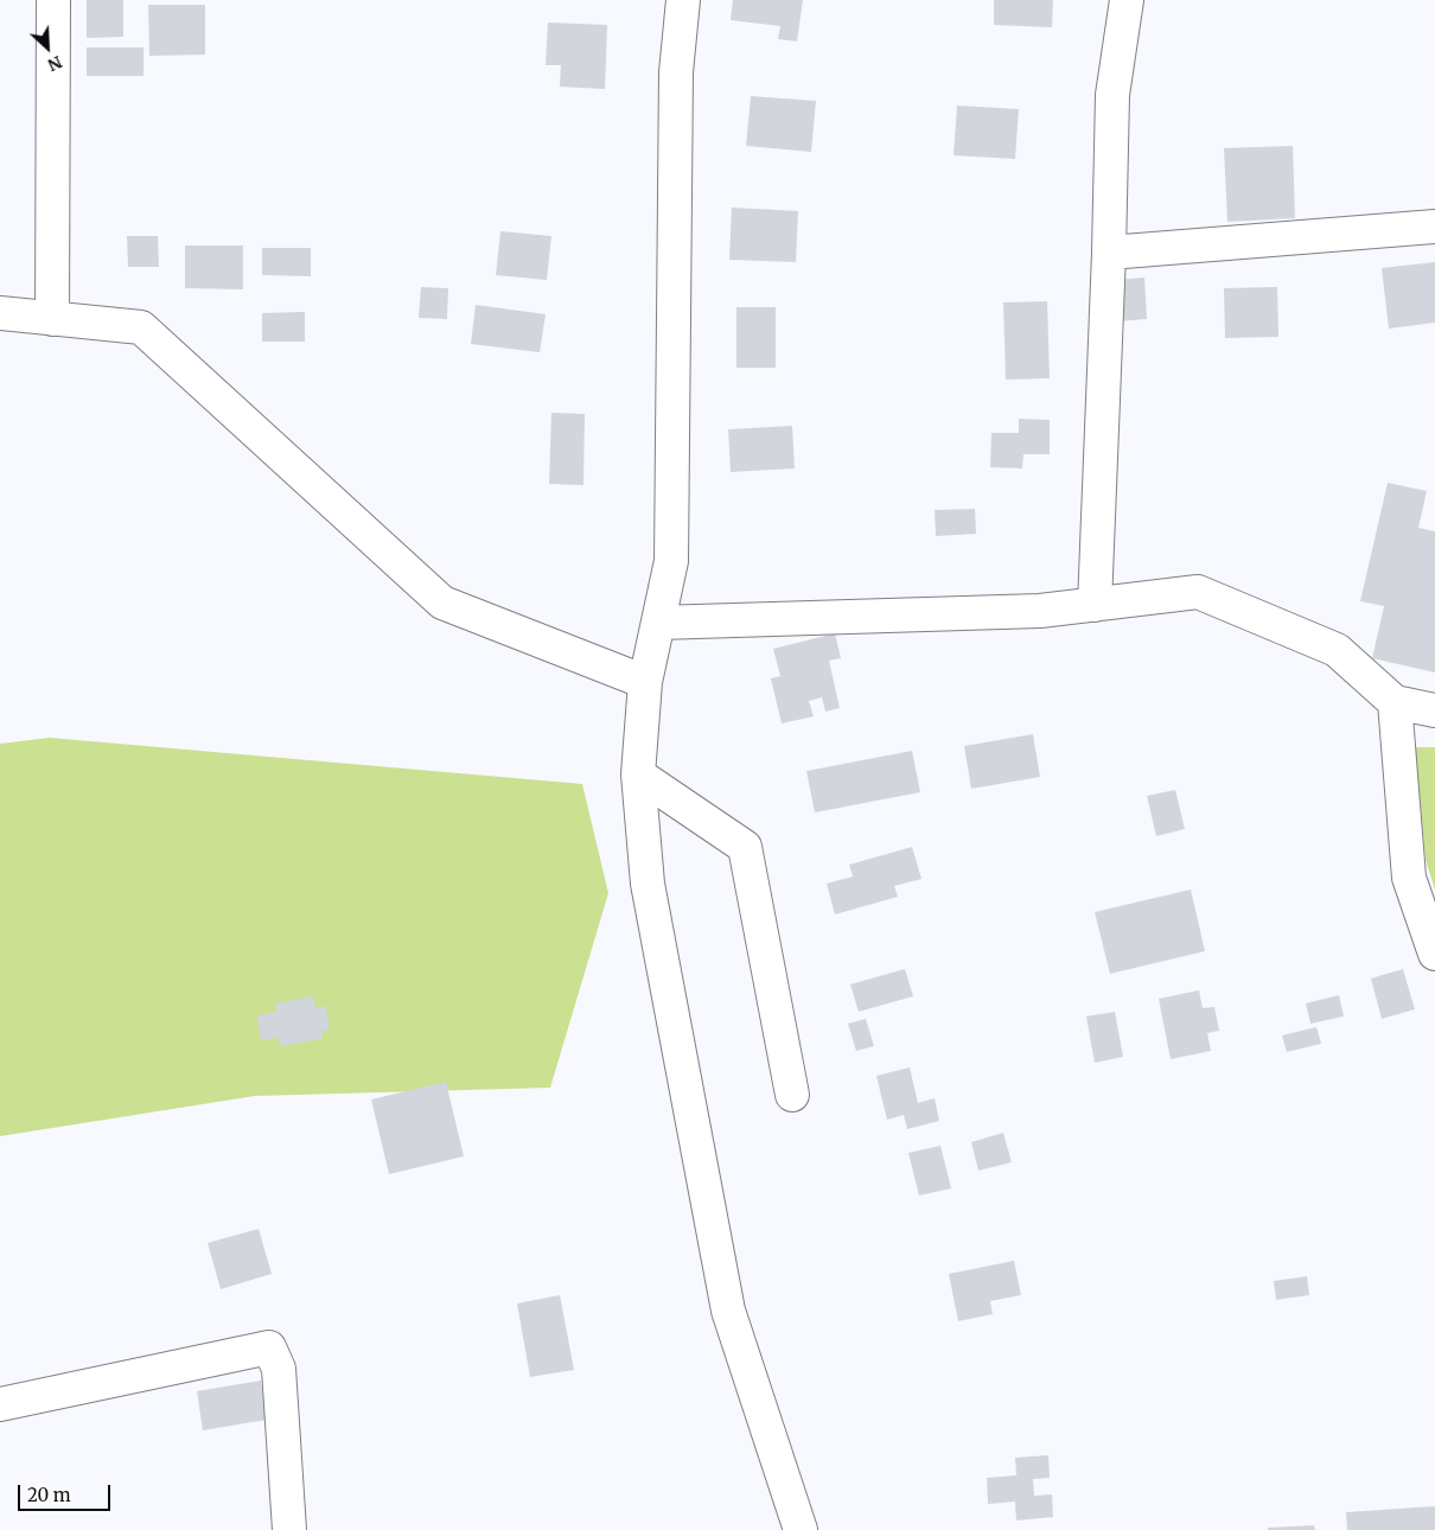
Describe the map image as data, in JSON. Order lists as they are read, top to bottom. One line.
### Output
{"scale_bar":"20 m","north":"bottom right"}
